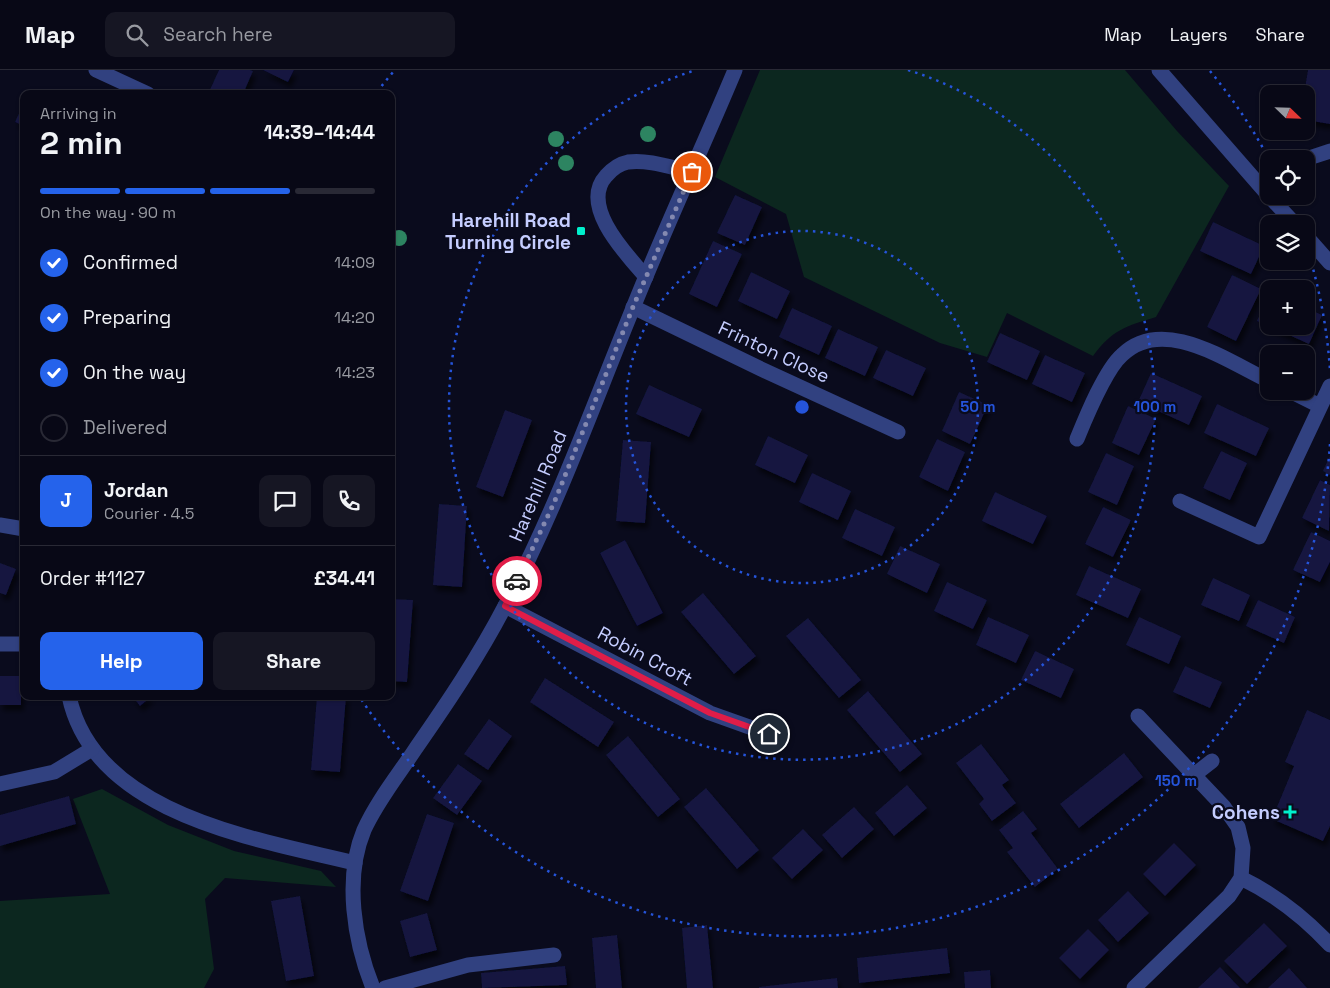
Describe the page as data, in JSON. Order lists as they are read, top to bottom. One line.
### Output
{"streets":{"street":["Frinton Close","Harehill Road","Robin Croft"]},"crossings":[["Frinton Close","Harehill Road"],["Harehill Road","Robin Croft"]],"places":{"transit":["Harehill Road Turning Circle"],"health":["Cohens"]},"north":"bottom right","page":{"header":"Map","search":"Search here","nav":["Map","Layers","Share"],"map_buttons":["+","−"],"heading":["2 min","Arriving in","14:39–14:44"],"panel":["Jordan","Courier · 4.5","Order #1127","£34.41"],"bar":"On the way · 90 m","list":[["Confirmed","14:09"],["Preparing","14:20"],["On the way","14:23"],"Delivered"],"round":"J","buttons":["Help","Share"]},"rings":["50 m","100 m","150 m"]}
